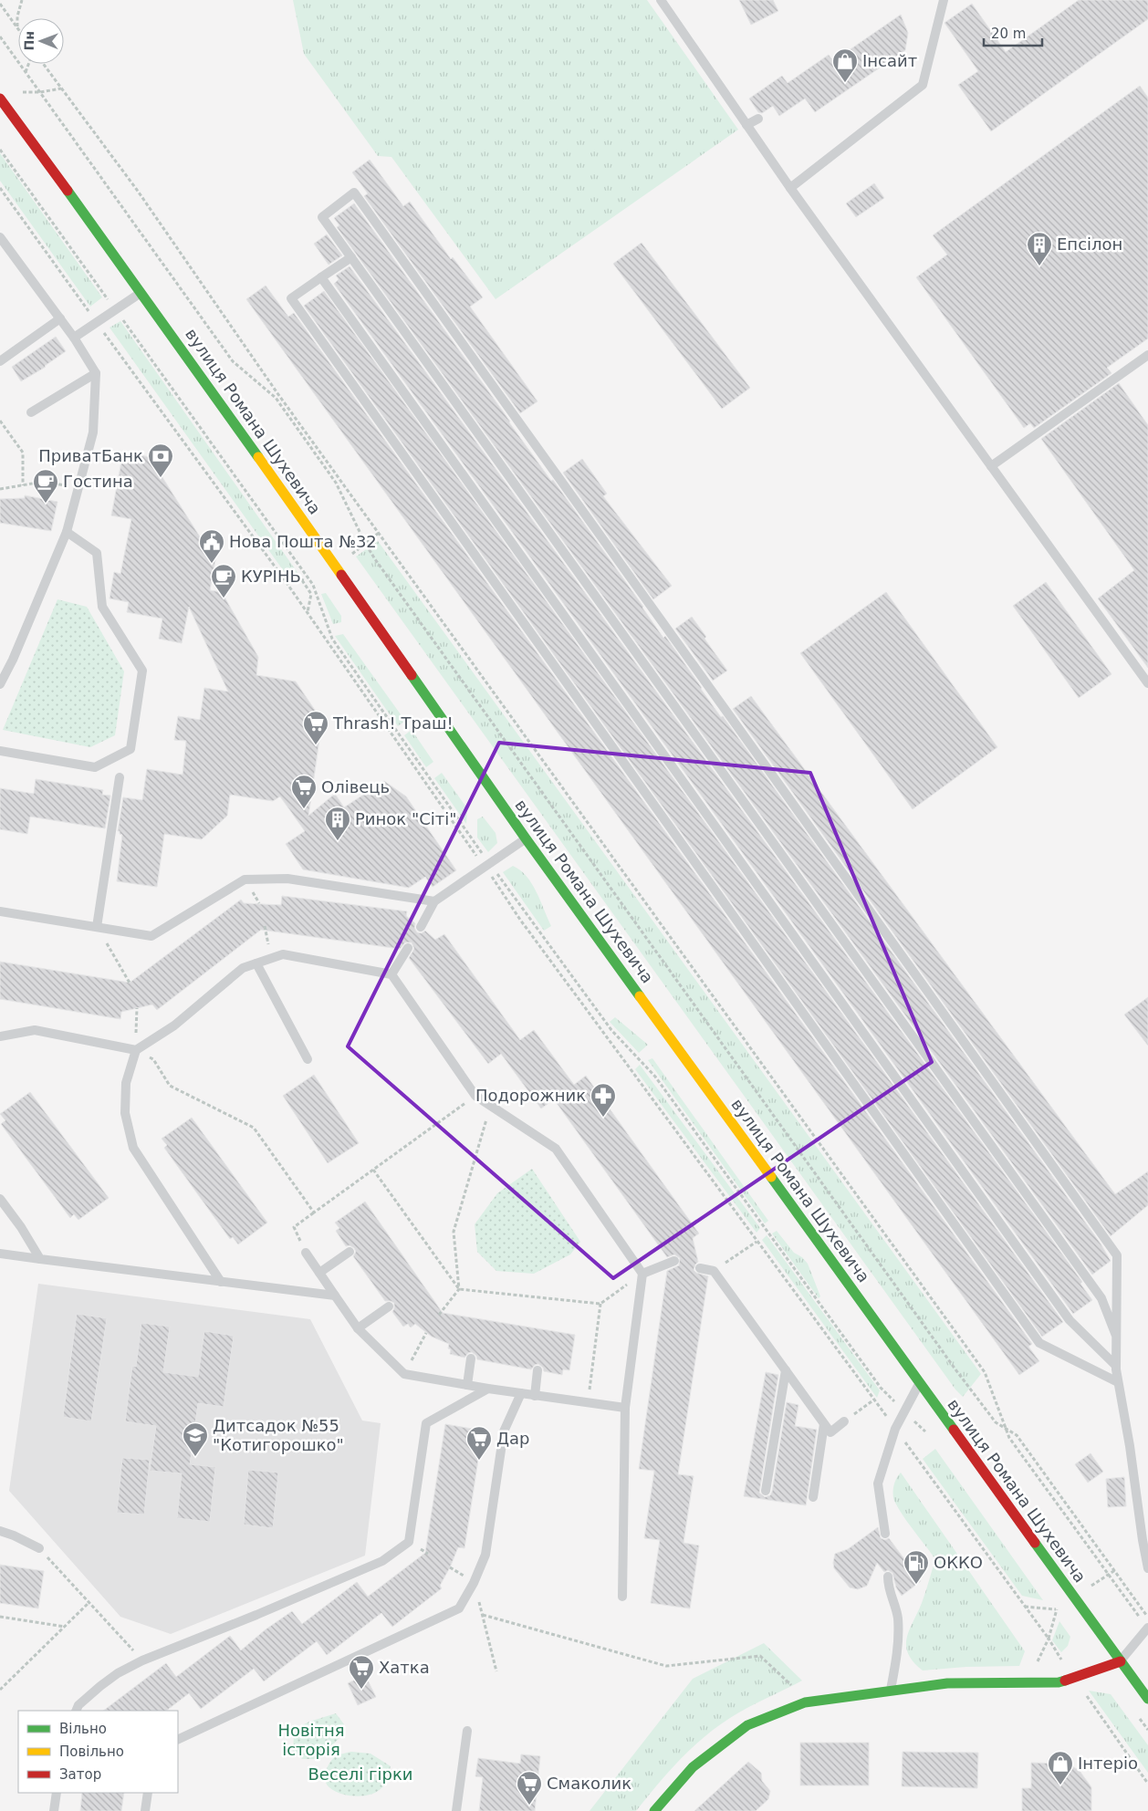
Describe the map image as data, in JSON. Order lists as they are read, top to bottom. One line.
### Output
{"streets":{"main road":["вулиця Романа Шухевича"]},"parks":["Новітня історія","Веселі гірки"],"places":{"shop":["Інсайт","Інтеріо"],"building":["Епсілон","Ринок \"Сіті\""],"bank":["ПриватБанк"],"cafe":["Гостина","КУРІНЬ"],"public building":["Нова Пошта №32"],"supermarket":["Thrash! Траш!","Олівець","Дар","Хатка","Смаколик"],"pharmacy":["Подорожник"],"school or university":["Дитсадок №55 \"Котигорошко\""],"fuel station":["ОККО"]},"legend":["Вільно","Повільно","Затор"],"scale_bar":"20 m","north":"left"}
